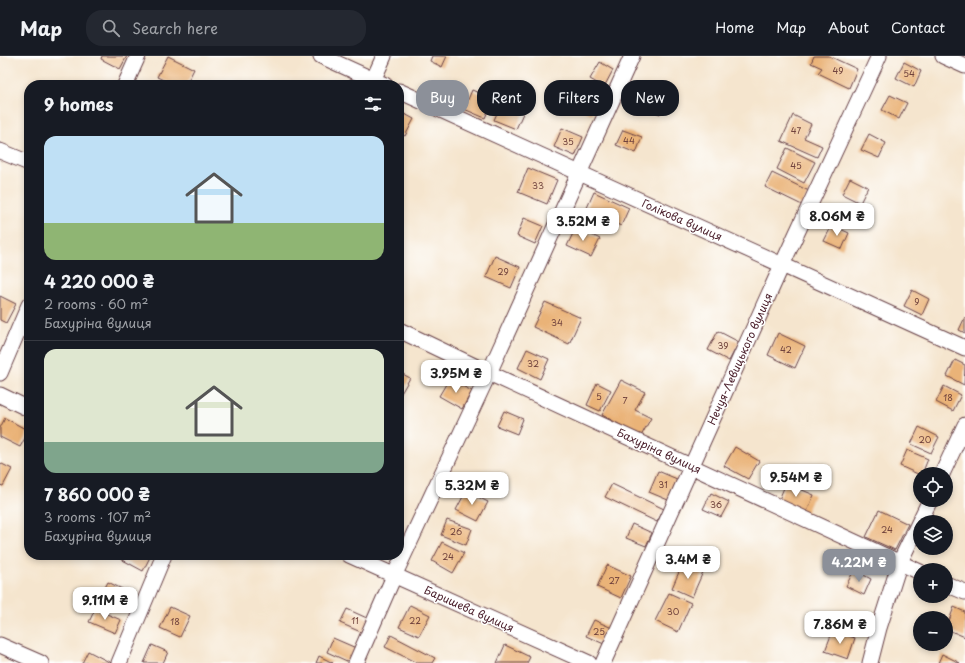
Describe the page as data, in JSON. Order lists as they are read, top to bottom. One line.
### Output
{"streets":{"street":["Голікова вулиця","Нечуя-Левицького вулиця","Бахуріна вулиця","Баришева вулиця"]},"crossings":[["Голікова вулиця","Нечуя-Левицького вулиця"],["Нечуя-Левицького вулиця","Бахуріна вулиця"]],"house_numbers":["49","54","47","44","35","45","33","29","9","34","39","42","32","5","18","7","20","31","36","24","26","24","27","30","11","22","18","25"],"page":{"header":"Map","search":"Search here","nav":["Home","Map","About","Contact"],"chip":["Buy","Rent","Filters","New"],"heading":"9 homes","list":[{"name":"4 220 000 ₴","note":"2 rooms · 60 m² · Бахуріна вулиця"},{"name":"7 860 000 ₴","note":"3 rooms · 107 m² · Бахуріна вулиця"}],"price":["8.06M ₴","3.52M ₴","3.95M ₴","9.54M ₴","5.32M ₴","3.4M ₴","4.22M ₴","9.11M ₴","7.86M ₴"],"map_buttons":["+","−"]}}
